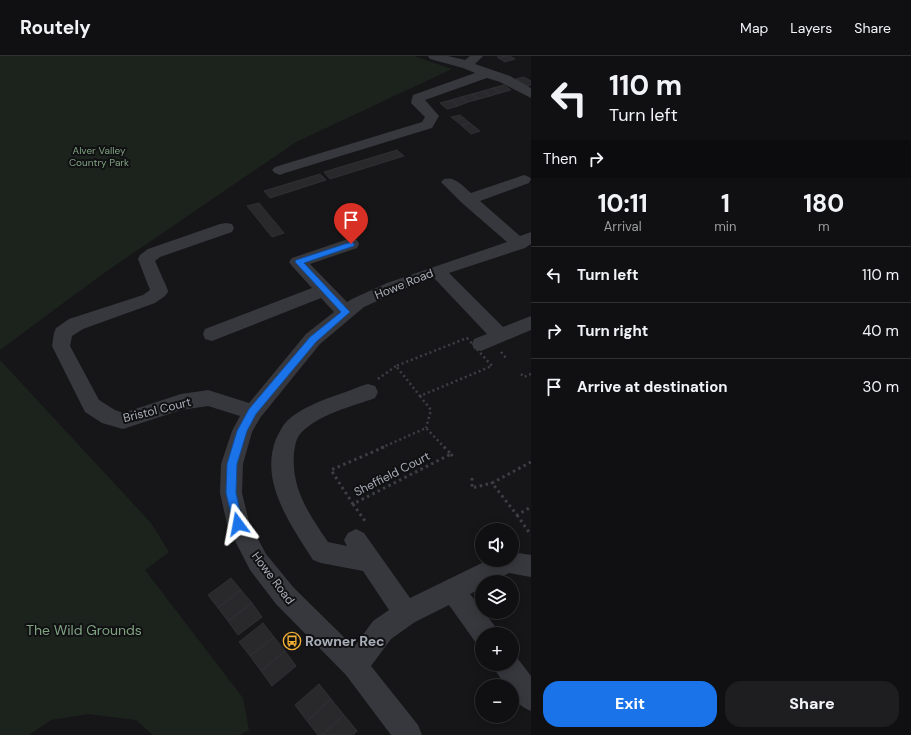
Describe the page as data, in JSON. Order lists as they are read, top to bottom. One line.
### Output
{"streets":{"street":["Howe Road","Bristol Court"],"path":["Sheffield Court"]},"crossings":[["Howe Road","Bristol Court"]],"parks":["Alver Valley Country Park","The Wild Grounds"],"places":{"bus stop":["Rowner Rec"]},"page":{"header":"Routely","nav":["Map","Layers","Share"],"turn":["110 m","Turn left"],"then":"Then","eta":["10:11","Arrival","1","min","180","m"],"list":[{"name":"Turn left","value":"110 m"},{"name":"Turn right","value":"40 m"},{"name":"Arrive at destination","value":"30 m"}],"map_buttons":["+","−"],"buttons":["Exit","Share"]}}
